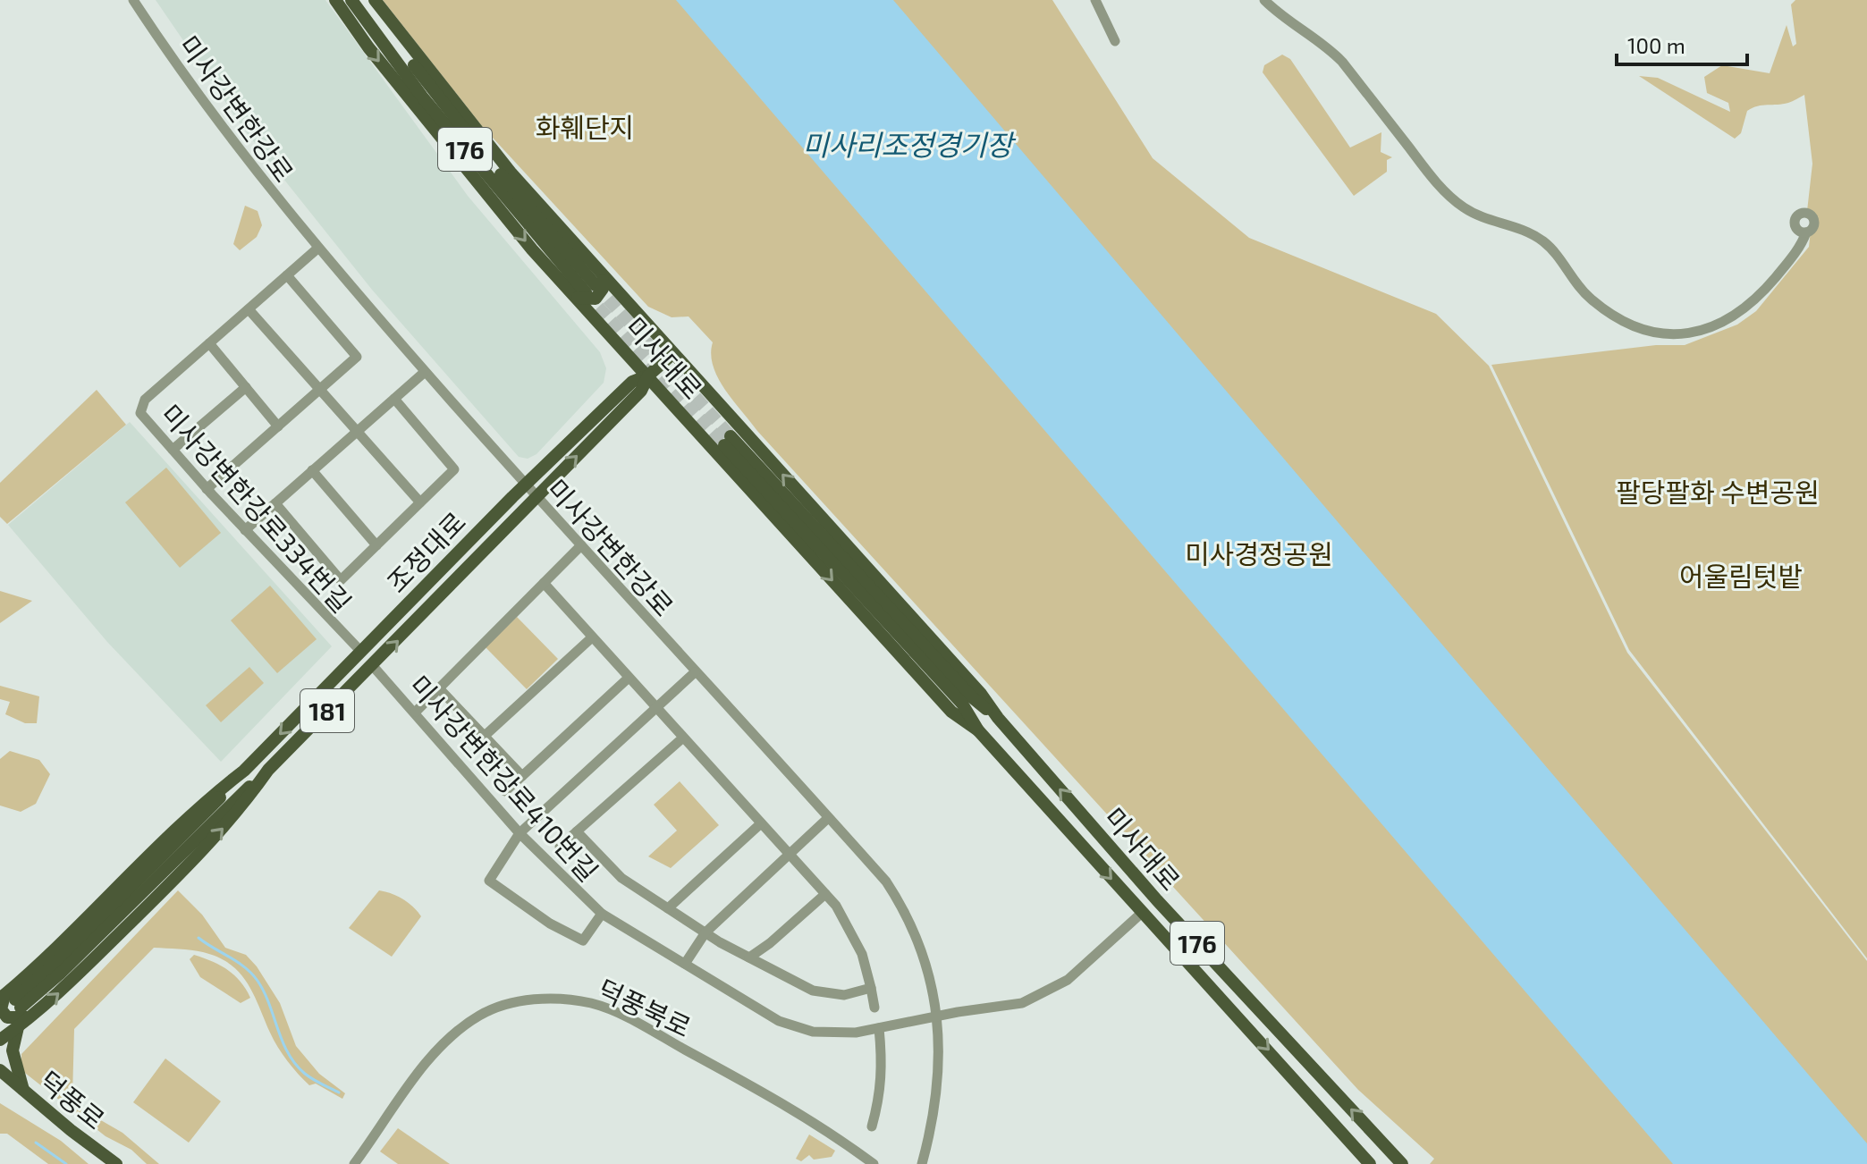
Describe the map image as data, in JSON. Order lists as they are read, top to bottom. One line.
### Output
{"streets":{"main road":["176","미사대로","조정대로","181","덕풍로"],"street":["미사강변한강로","미사강변한강로334번길","미사강변한강로410번길","덕풍북로"]},"crossings":[["미사강변한강로","미사강변한강로334번길"],["미사강변한강로","조정대로"],["미사강변한강로","미사강변한강로410번길"],["미사대로","조정대로"],["미사대로","미사강변한강로410번길"],["미사강변한강로334번길","조정대로"],["조정대로","미사강변한강로410번길"]],"water":["미사리조정경기장"],"parks":["화훼단지","팔당팔화 수변공원","미사경정공원","어울림텃밭"],"scale_bar":"100 m"}
